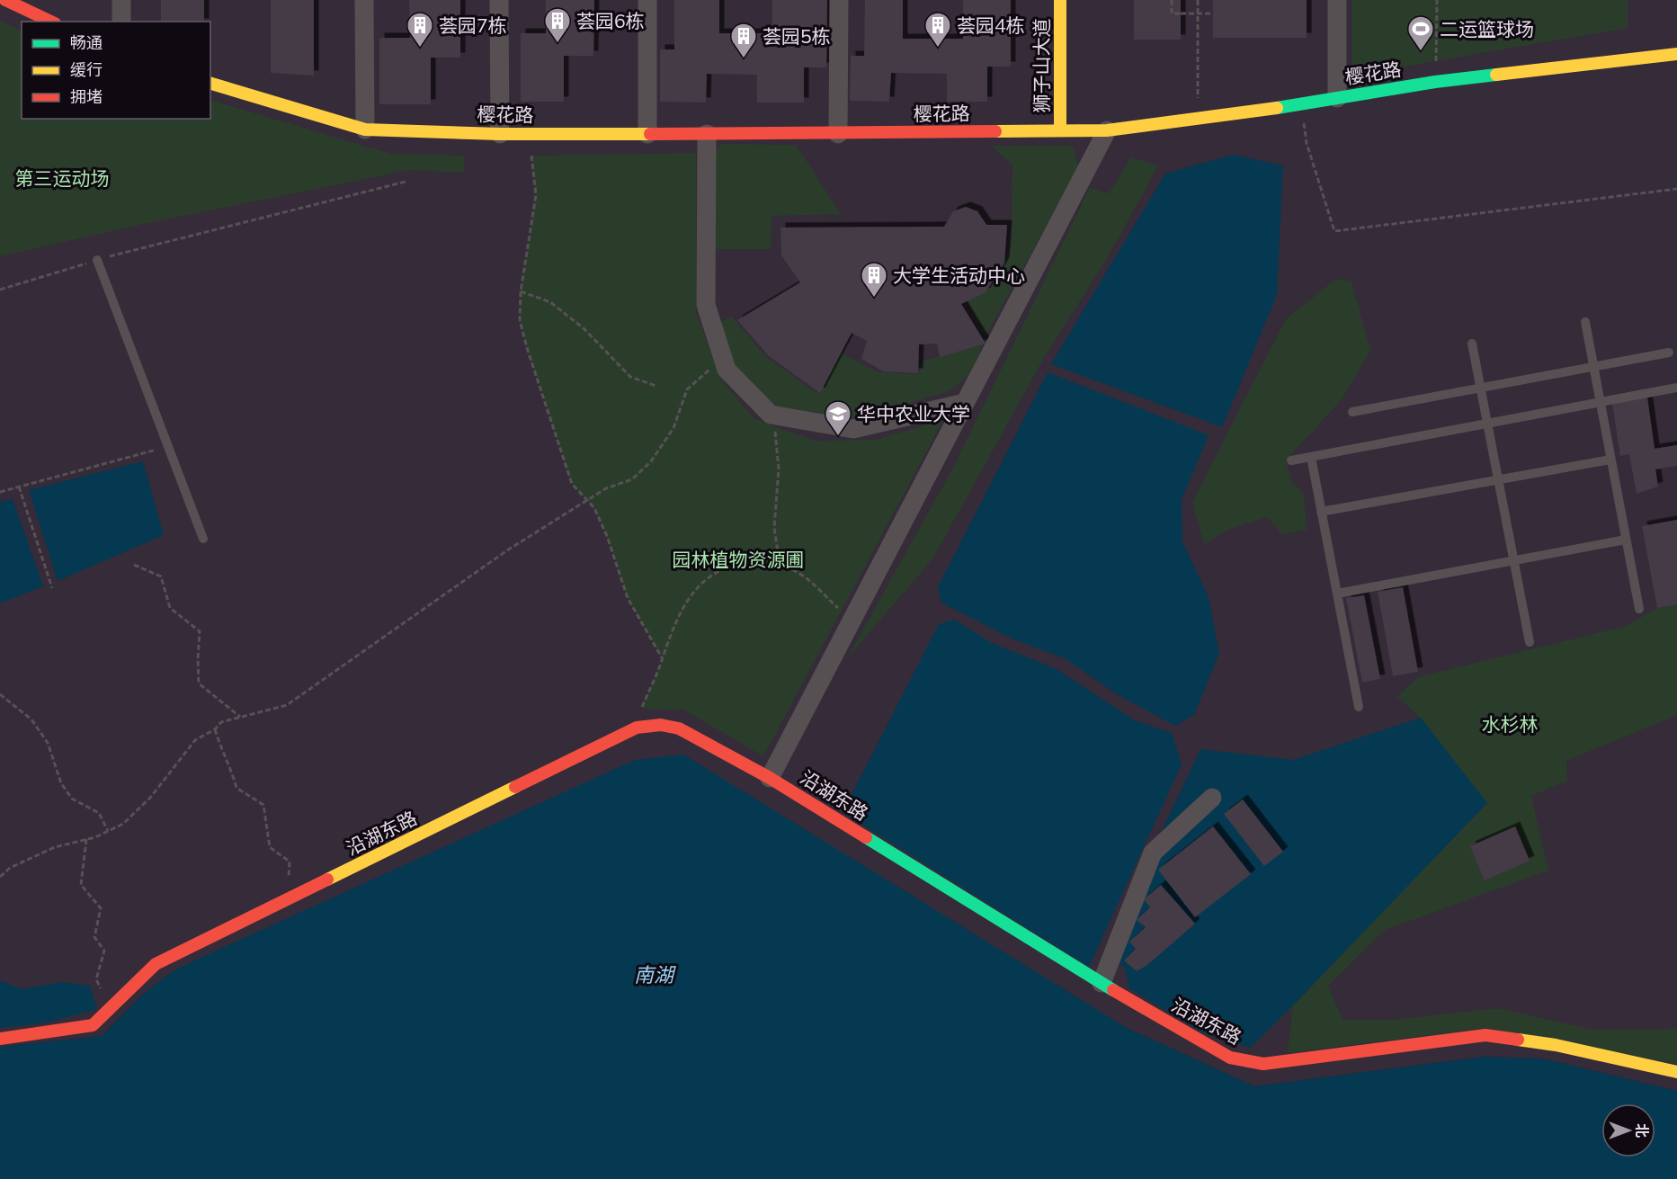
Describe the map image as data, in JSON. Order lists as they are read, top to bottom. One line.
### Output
{"streets":{"street":["狮子山大道","樱花路","沿湖东路"]},"crossings":[["狮子山大道","樱花路"]],"water":["南湖"],"parks":["第三运动场","园林植物资源圃","水杉林"],"places":{"building":["荟园6栋","荟园7栋","荟园4栋","荟园5栋","大学生活动中心"],"sports":["二运篮球场"],"school or university":["华中农业大学"]},"legend":["畅通","缓行","拥堵"],"north":"right"}
